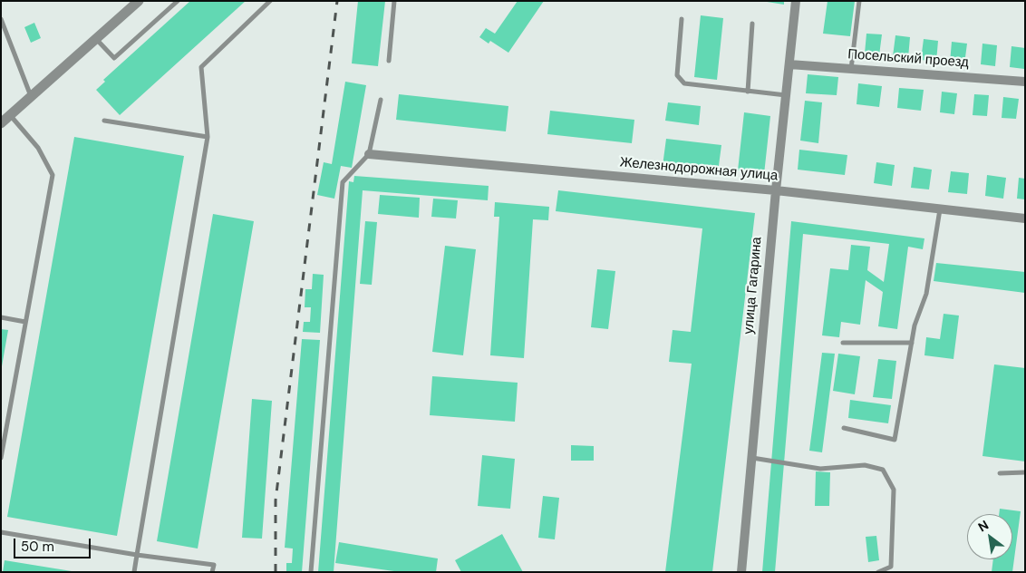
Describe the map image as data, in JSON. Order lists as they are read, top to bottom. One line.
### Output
{"streets":{"street":["Посельский проезд","Железнодорожная улица","улица Гагарина"]},"crossings":[["Посельский проезд","улица Гагарина"],["Железнодорожная улица","улица Гагарина"]],"scale_bar":"50 m","north":"top left"}
